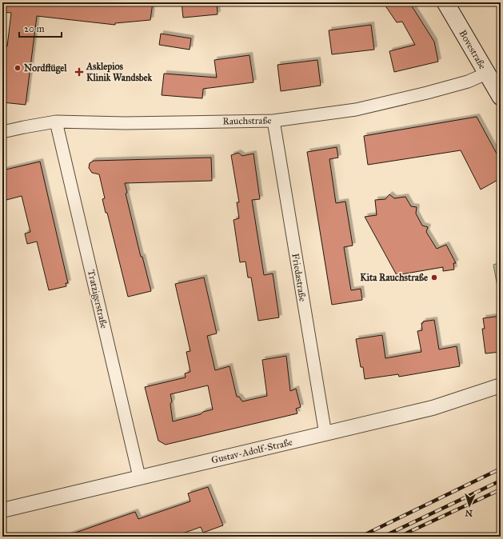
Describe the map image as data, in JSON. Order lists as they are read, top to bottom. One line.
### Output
{"streets":{"main road":["Bovestraße"],"street":["Rauchstraße","Friedastraße","Tratzigerstraße","Gustav-Adolf-Straße"]},"crossings":[["Bovestraße","Rauchstraße"],["Rauchstraße","Friedastraße"],["Rauchstraße","Tratzigerstraße"],["Friedastraße","Gustav-Adolf-Straße"],["Tratzigerstraße","Gustav-Adolf-Straße"]],"places":{"other":["Nordflügel","Kita Rauchstraße"],"health":["Asklepios Klinik Wandsbek"]},"scale_bar":"20 m","north":"bottom"}
